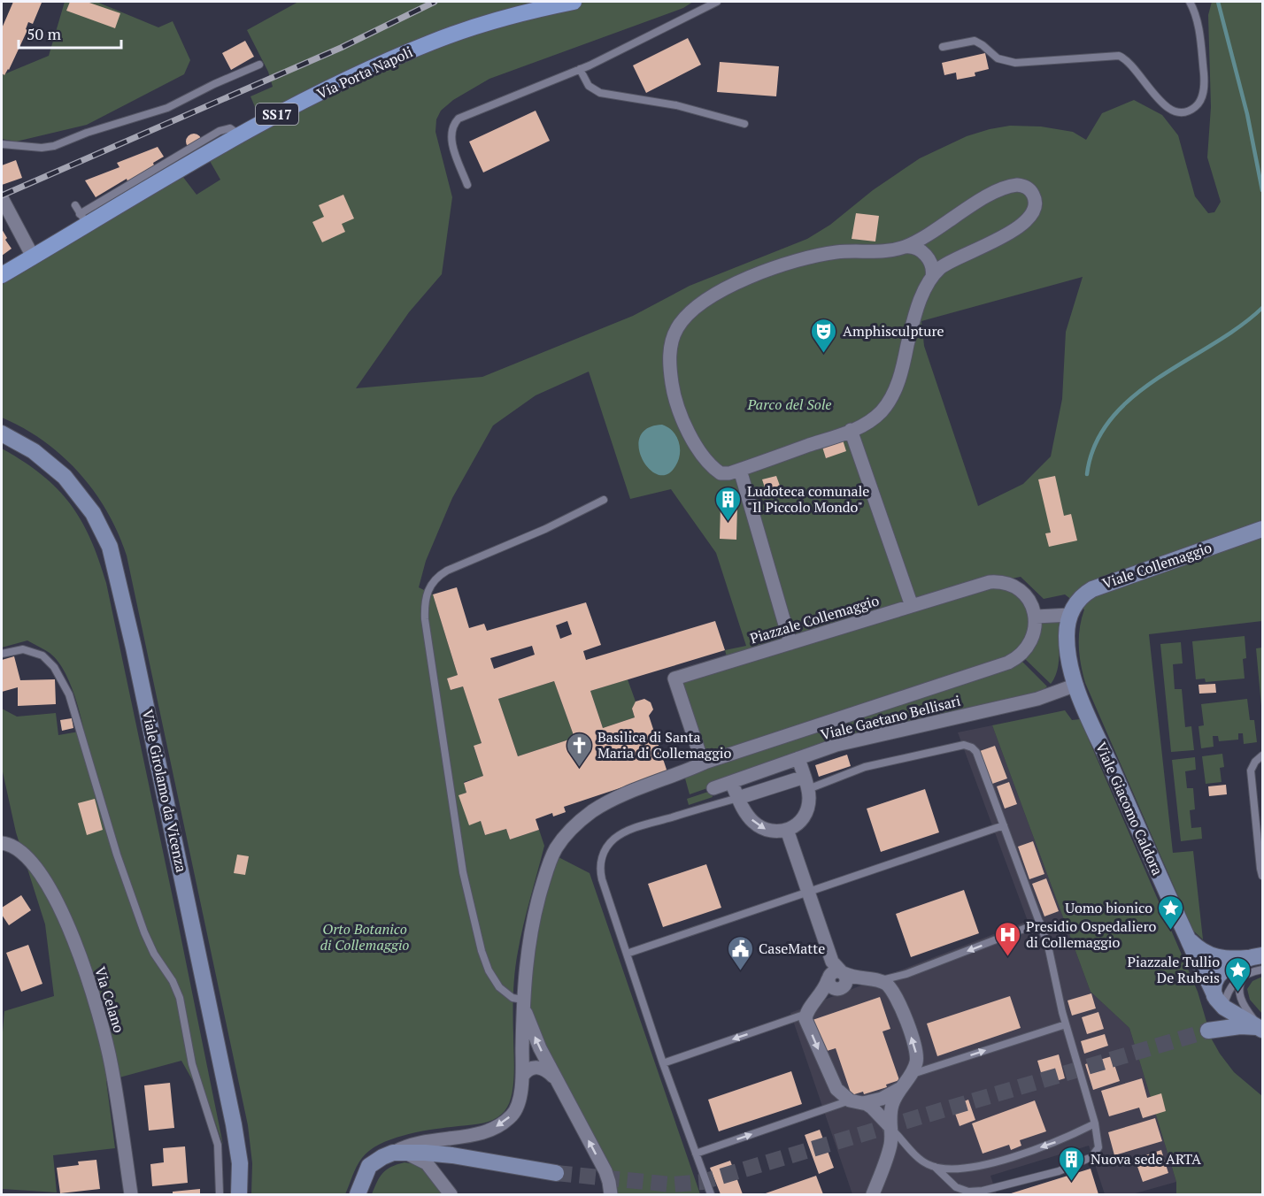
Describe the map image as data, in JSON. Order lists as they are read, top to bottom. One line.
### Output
{"streets":{"main road":["Via Porta Napoli","SS17","Viale Collemaggio","Viale Girolamo da Vicenza","Viale Giacomo Caldora"],"street":["Piazzale Collemaggio","Viale Gaetano Bellisari","Via Celano"]},"crossings":[["Viale Collemaggio","Viale Gaetano Bellisari"],["Viale Collemaggio","Viale Giacomo Caldora"],["Viale Gaetano Bellisari","Viale Giacomo Caldora"]],"parks":["Parco del Sole","Orto Botanico di Collemaggio"],"places":{"theatre":["Amphisculpture"],"building":["Ludoteca comunale \"Il Piccolo Mondo\"","Nuova sede ARTA"],"church":["Basilica di Santa Maria di Collemaggio"],"place":["Uomo bionico","Piazzale Tullio De Rubeis"],"hospital":["Presidio Ospedaliero di Collemaggio"],"public building":["CaseMatte"]},"scale_bar":"50 m"}
